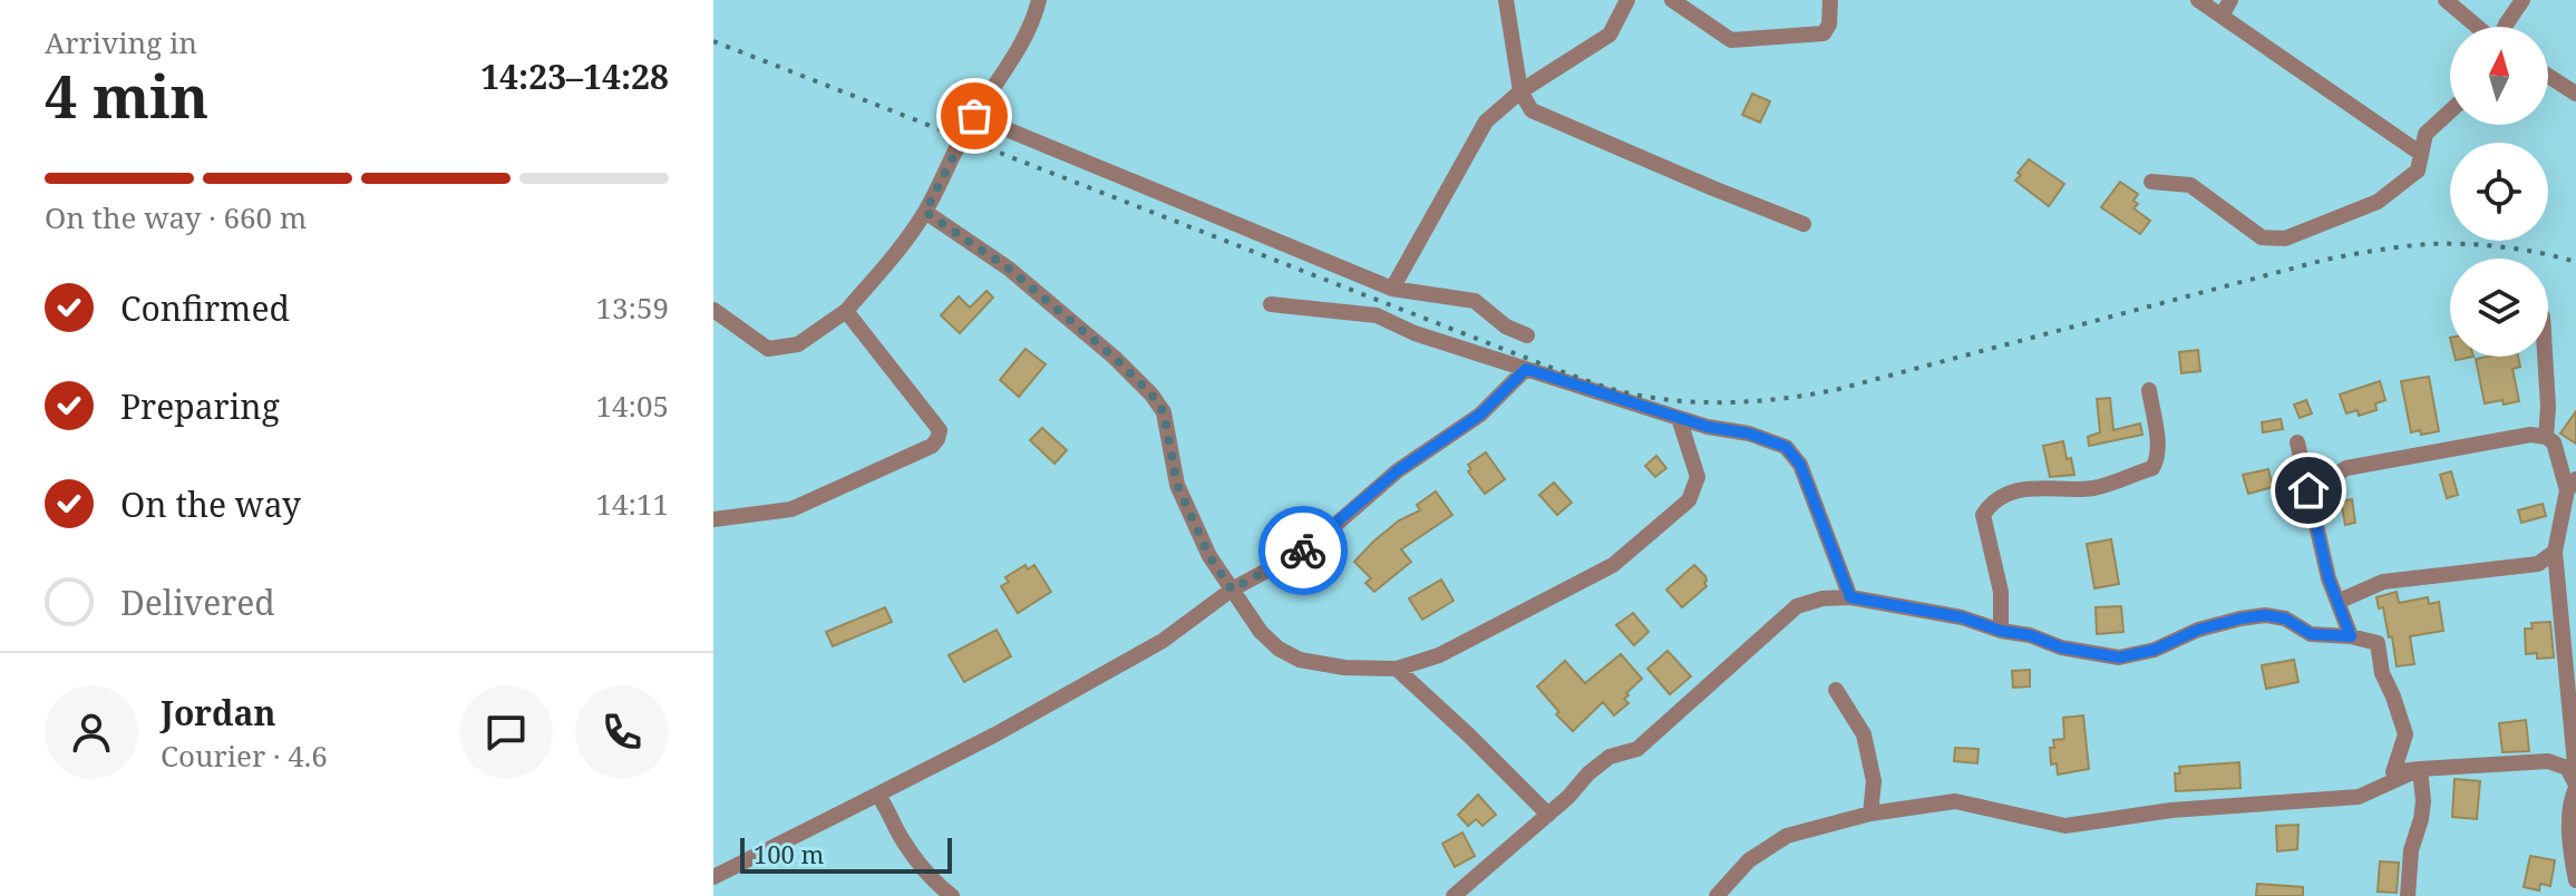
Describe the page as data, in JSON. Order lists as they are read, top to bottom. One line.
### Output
{"scale_bar":"100 m","north":"top","page":{"heading":["4 min","Arriving in","14:23–14:28"],"panel":["Jordan","Courier · 4.6"],"bar":"On the way · 660 m","list":[["Confirmed","13:59"],["Preparing","14:05"],["On the way","14:11"],"Delivered"],"scale":"100 m"}}
